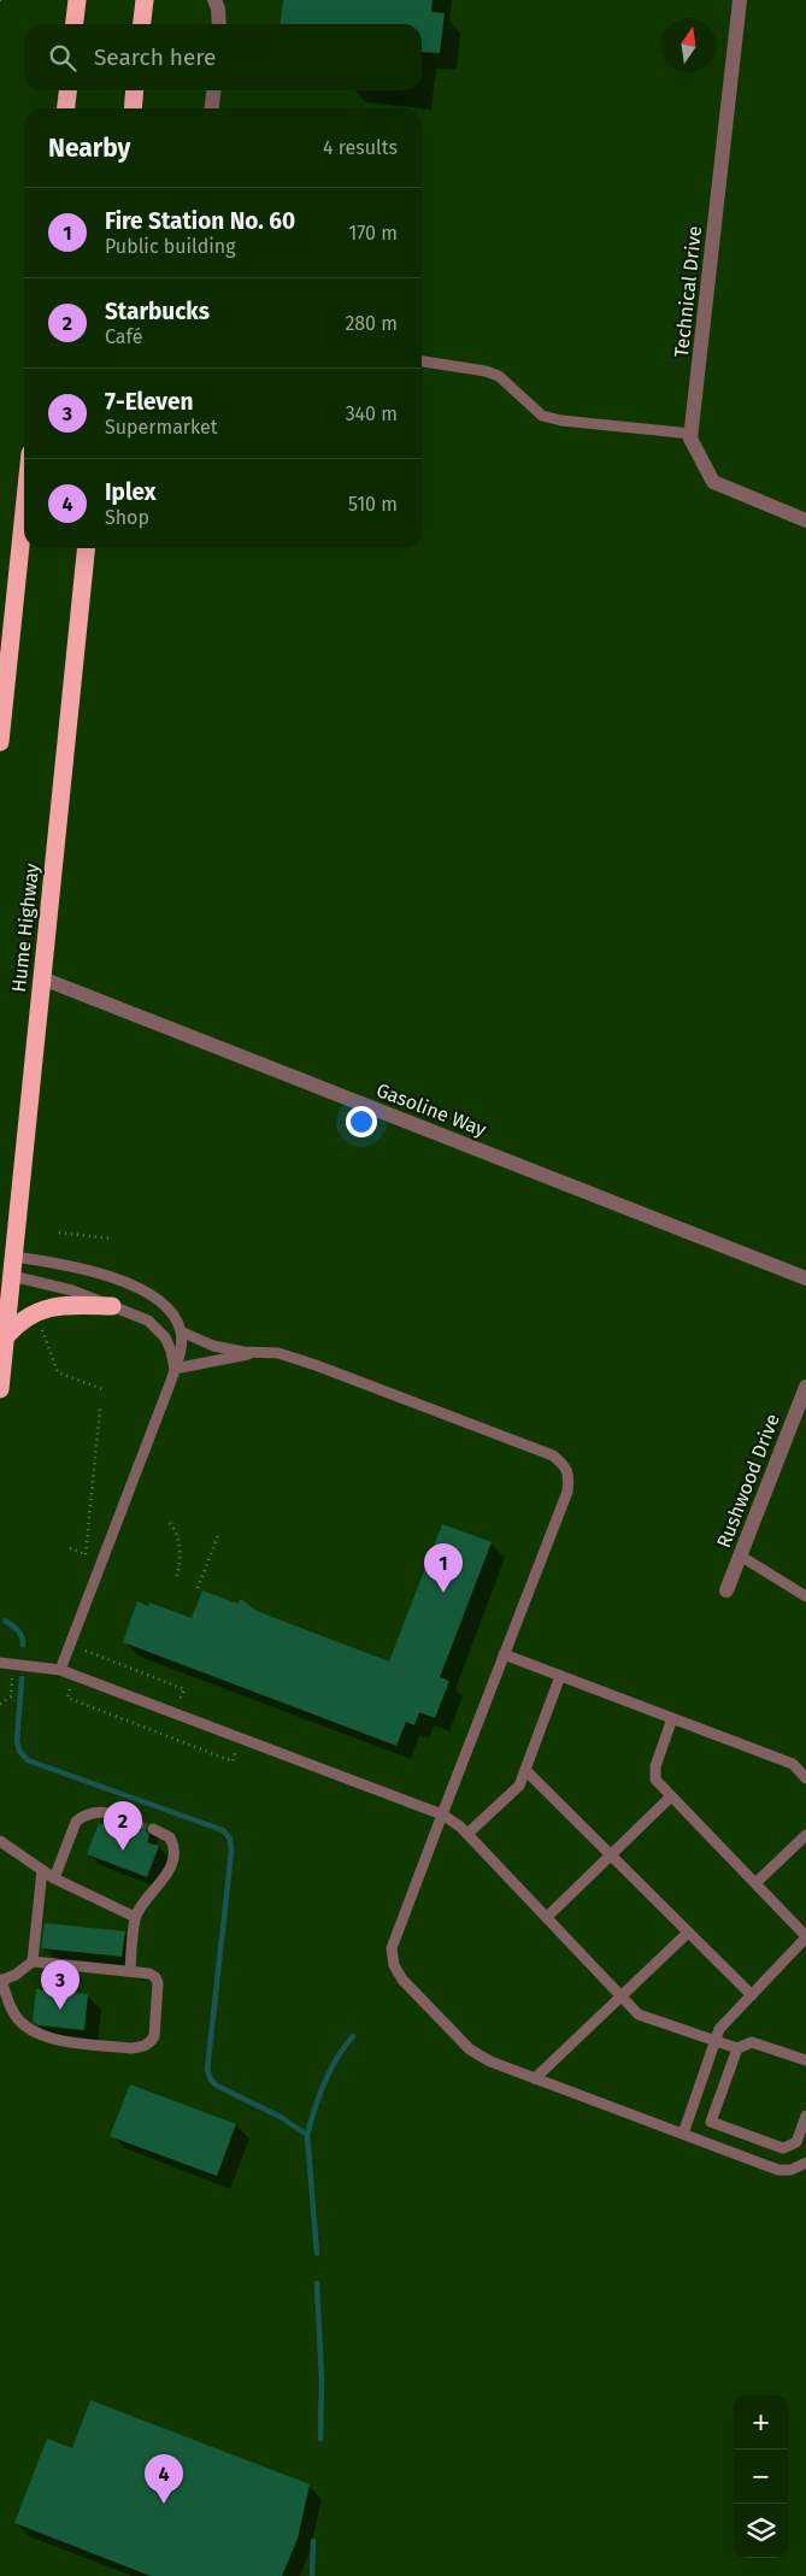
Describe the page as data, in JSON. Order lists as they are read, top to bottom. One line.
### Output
{"streets":{"highway":["Hume Highway"],"street":["Technical Drive","Gasoline Way","Rushwood Drive"]},"crossings":[["Hume Highway","Gasoline Way"]],"north":"top","page":{"search":"Search here","heading":["Nearby","4 results"],"list":[{"mark":"1","name":"Fire Station No. 60","note":"Public building","value":"170 m"},{"mark":"2","name":"Starbucks","note":"Café","value":"280 m"},{"mark":"3","name":"7-Eleven","note":"Supermarket","value":"340 m"},{"mark":"4","name":"Iplex","note":"Shop","value":"510 m"}],"pins":["1","2","3","4"],"map_buttons":["+","−"]}}
